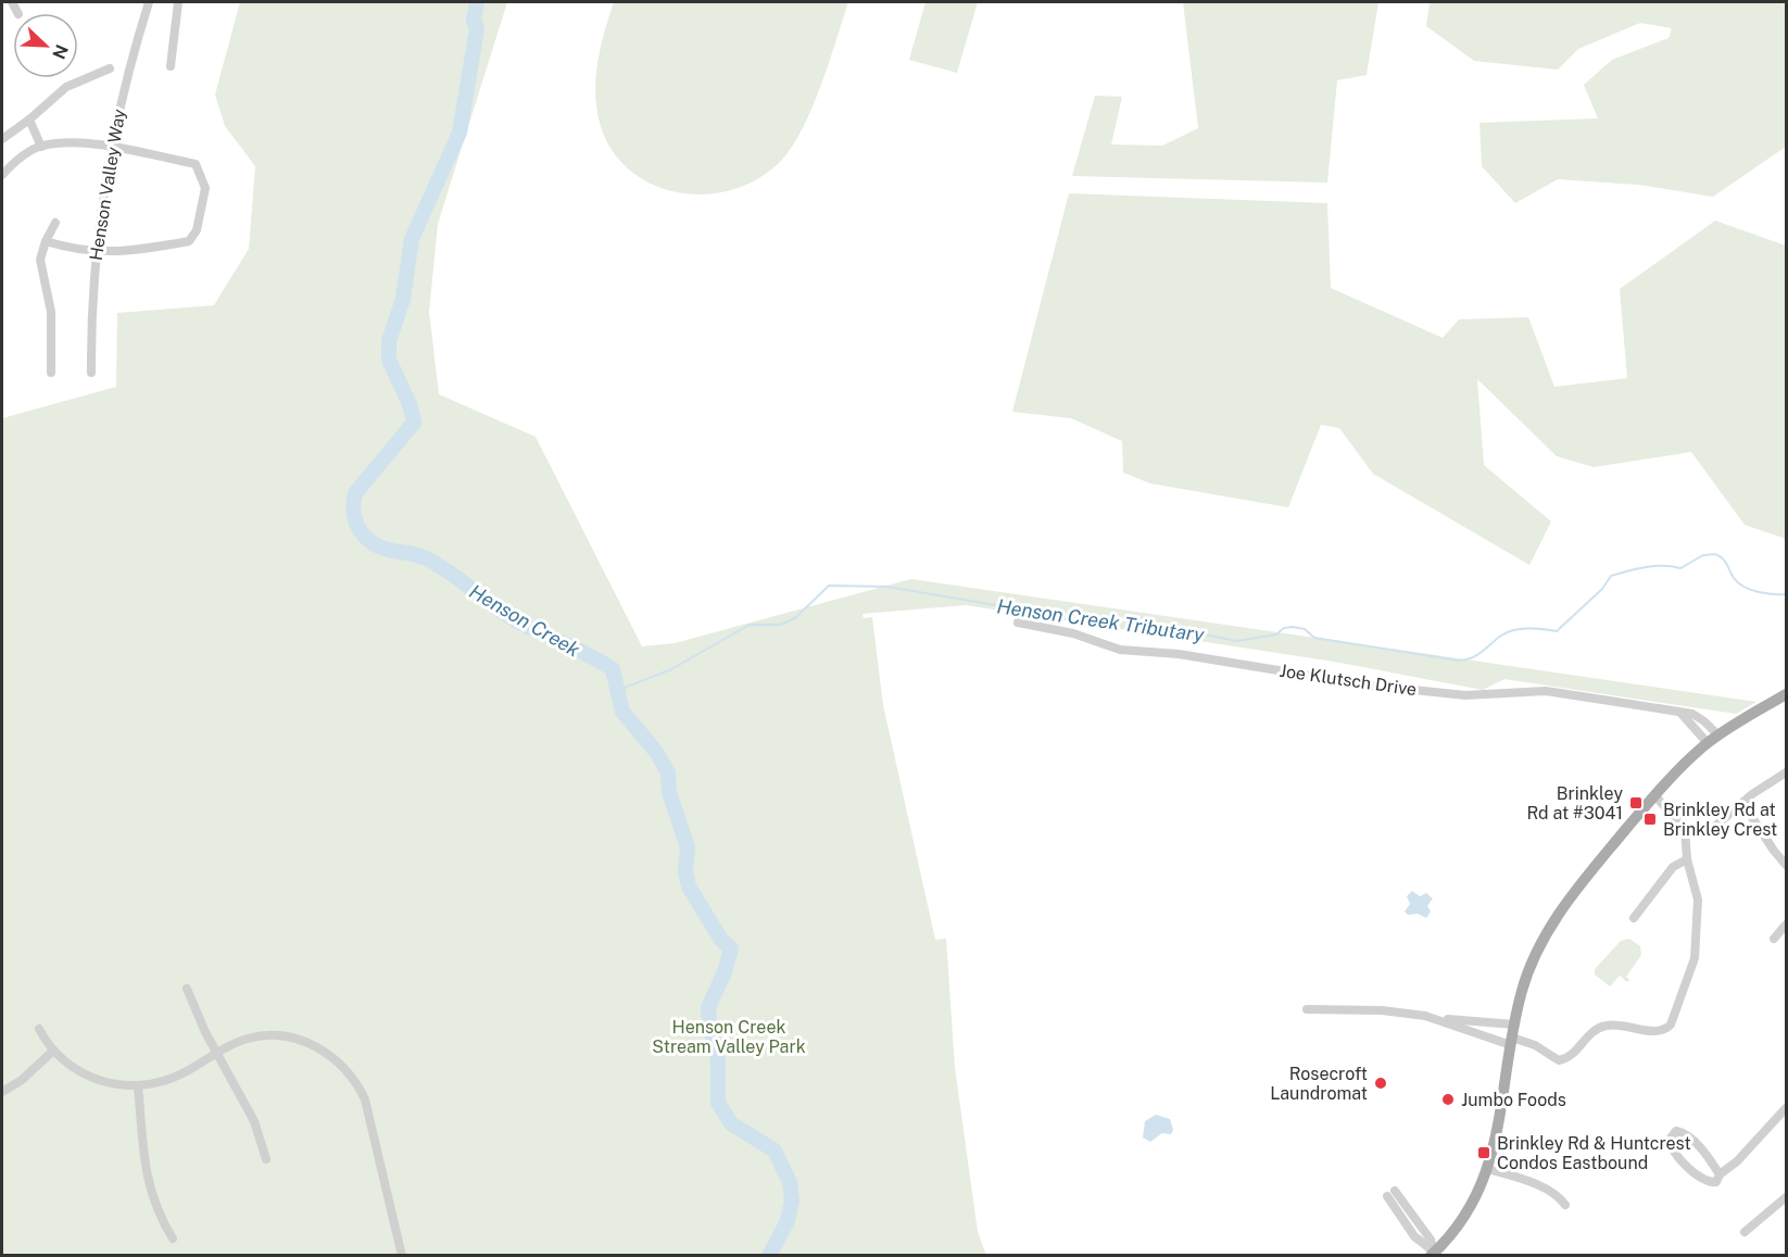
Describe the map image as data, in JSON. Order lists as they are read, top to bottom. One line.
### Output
{"streets":{"street":["Henson Valley Way","Joe Klutsch Drive"]},"water":["Henson Creek","Henson Creek Tributary"],"parks":["Henson Creek Stream Valley Park"],"places":{"transit":["Brinkley Rd at #3041","Brinkley Rd at Brinkley Crest","Brinkley Rd & Huntcrest Condos Eastbound"],"other":["Rosecroft Laundromat","Jumbo Foods"]},"north":"bottom right"}
